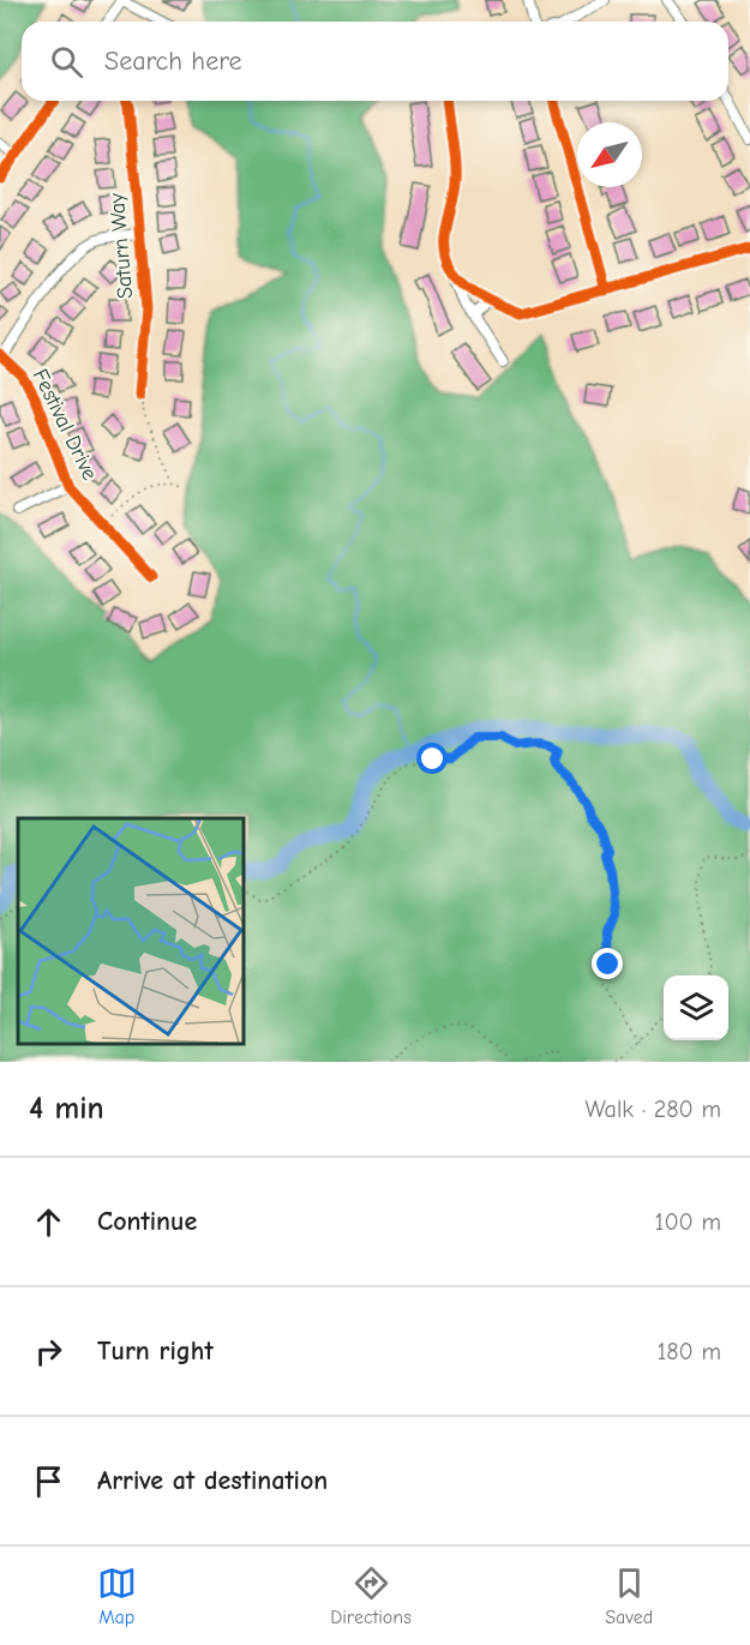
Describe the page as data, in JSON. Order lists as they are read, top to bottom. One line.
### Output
{"streets":{"street":["Saturn Way","Festival Drive"]},"north":"bottom left","page":{"search":"Search here","heading":["4 min","Walk · 280 m"],"list":[["Continue","100 m"],["Turn right","180 m"],"Arrive at destination"],"nav":["Map","Directions","Saved"]}}
